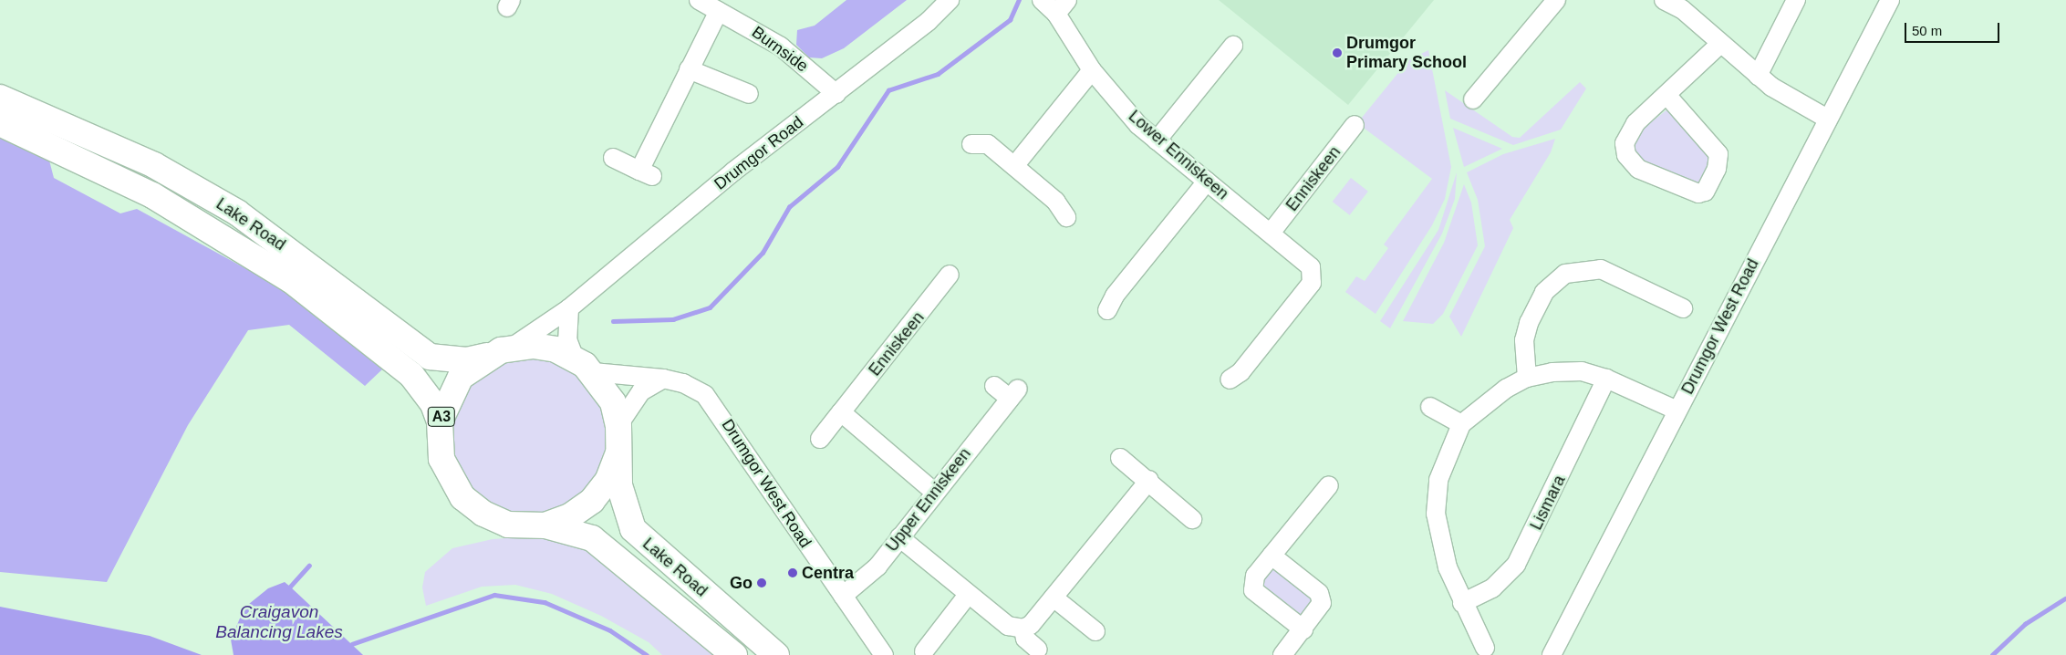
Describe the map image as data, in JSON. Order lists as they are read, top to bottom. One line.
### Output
{"streets":{"highway":["Lake Road","A3"],"street":["Burnside","Drumgor Road","Lower Enniskeen","Enniskeen","Drumgor West Road","Upper Enniskeen","Lismara"]},"crossings":[["Burnside","Drumgor Road"],["Drumgor Road","A3"],["Lower Enniskeen","Enniskeen"],["Lake Road","A3"],["Drumgor West Road","A3"],["Drumgor West Road","Upper Enniskeen"]],"water":["Craigavon Balancing Lakes"],"places":["Drumgor Primary School","Centra","Go"],"scale_bar":"50 m"}
